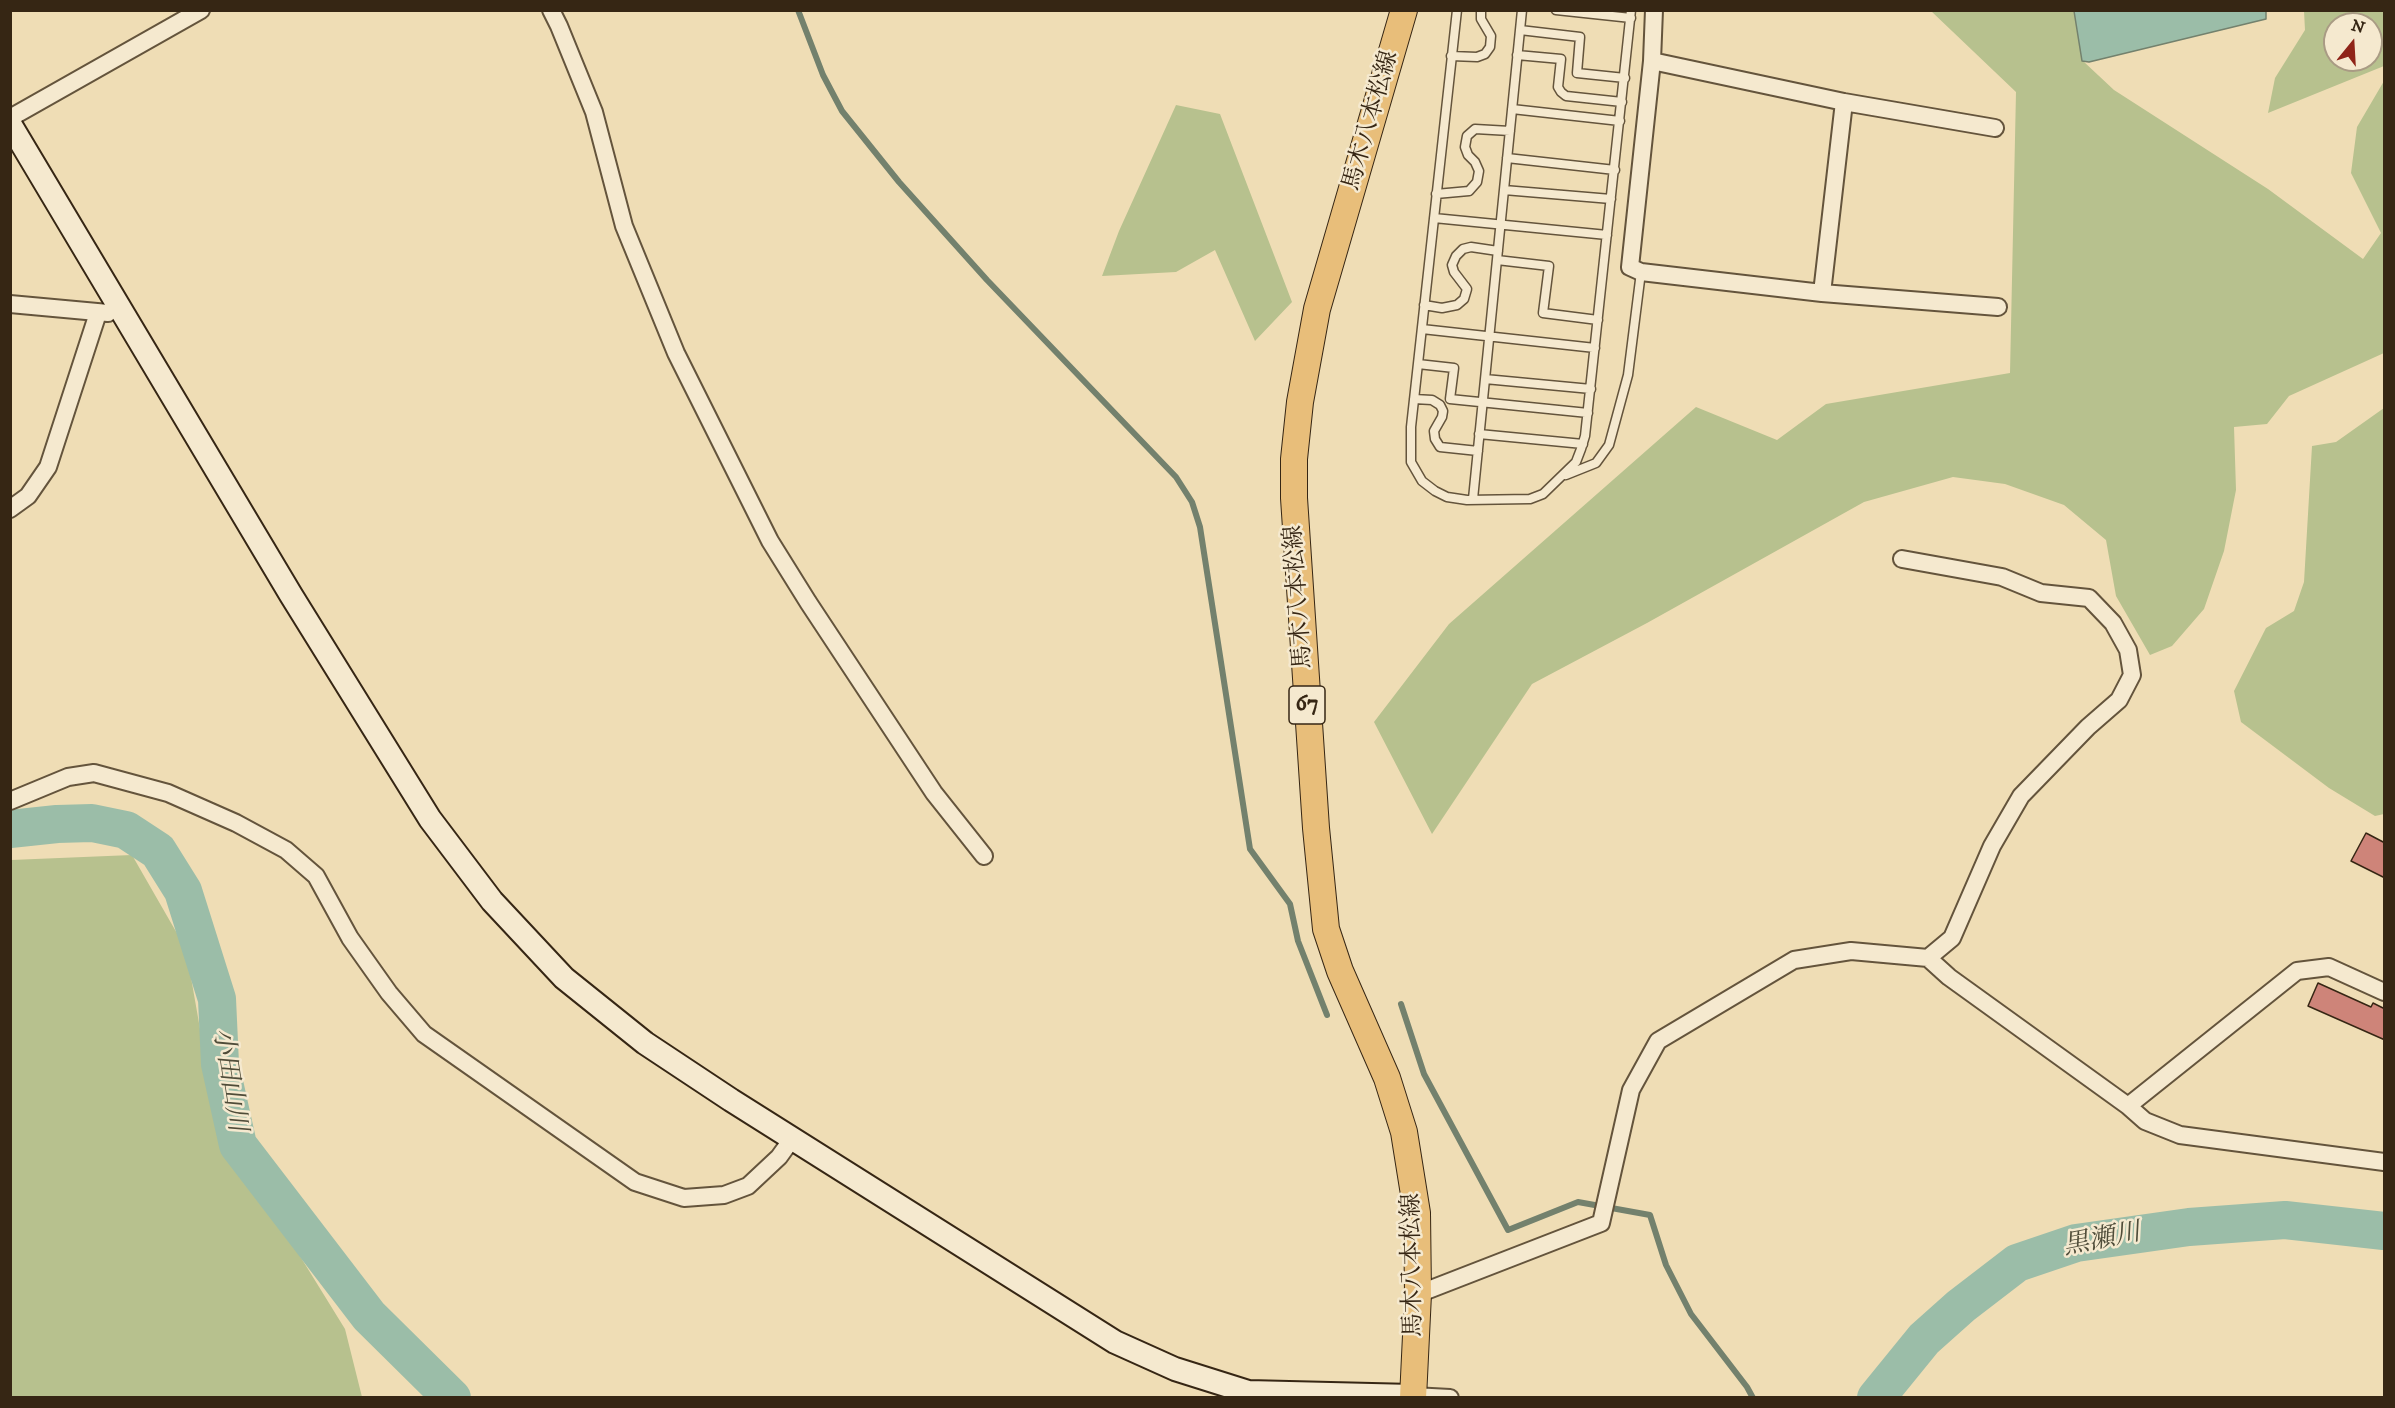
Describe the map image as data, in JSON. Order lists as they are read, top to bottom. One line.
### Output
{"streets":{"main road":["馬木八本松線","67"]},"water":["小田山川","黒瀬川"],"north":"top"}
